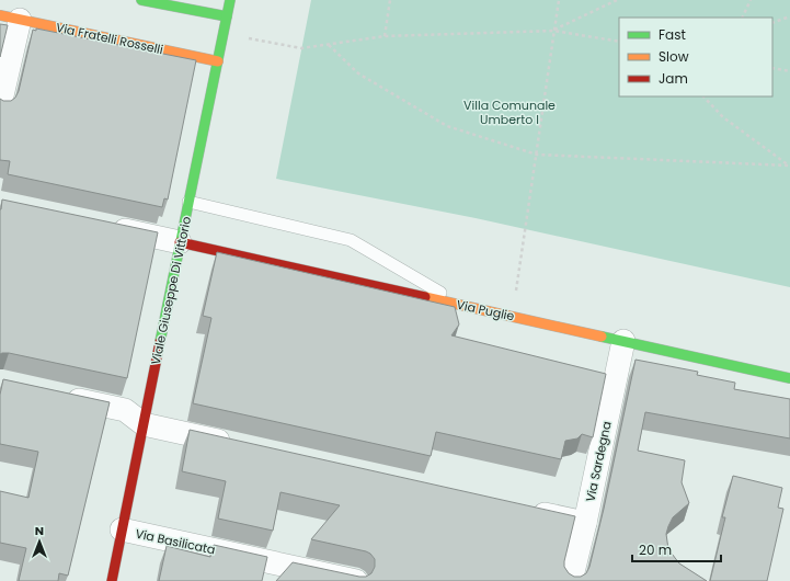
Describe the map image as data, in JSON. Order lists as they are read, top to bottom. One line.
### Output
{"streets":{"street":["Via Fratelli Rosselli","Viale Giuseppe Di Vittorio","Via Puglie","Via Sardegna","Via Basilicata"]},"crossings":[["Via Fratelli Rosselli","Viale Giuseppe Di Vittorio"],["Viale Giuseppe Di Vittorio","Via Puglie"],["Viale Giuseppe Di Vittorio","Via Basilicata"],["Via Puglie","Via Sardegna"]],"parks":["Villa Comunale Umberto I"],"legend":["Fast","Slow","Jam"],"scale_bar":"20 m","north":"top"}
